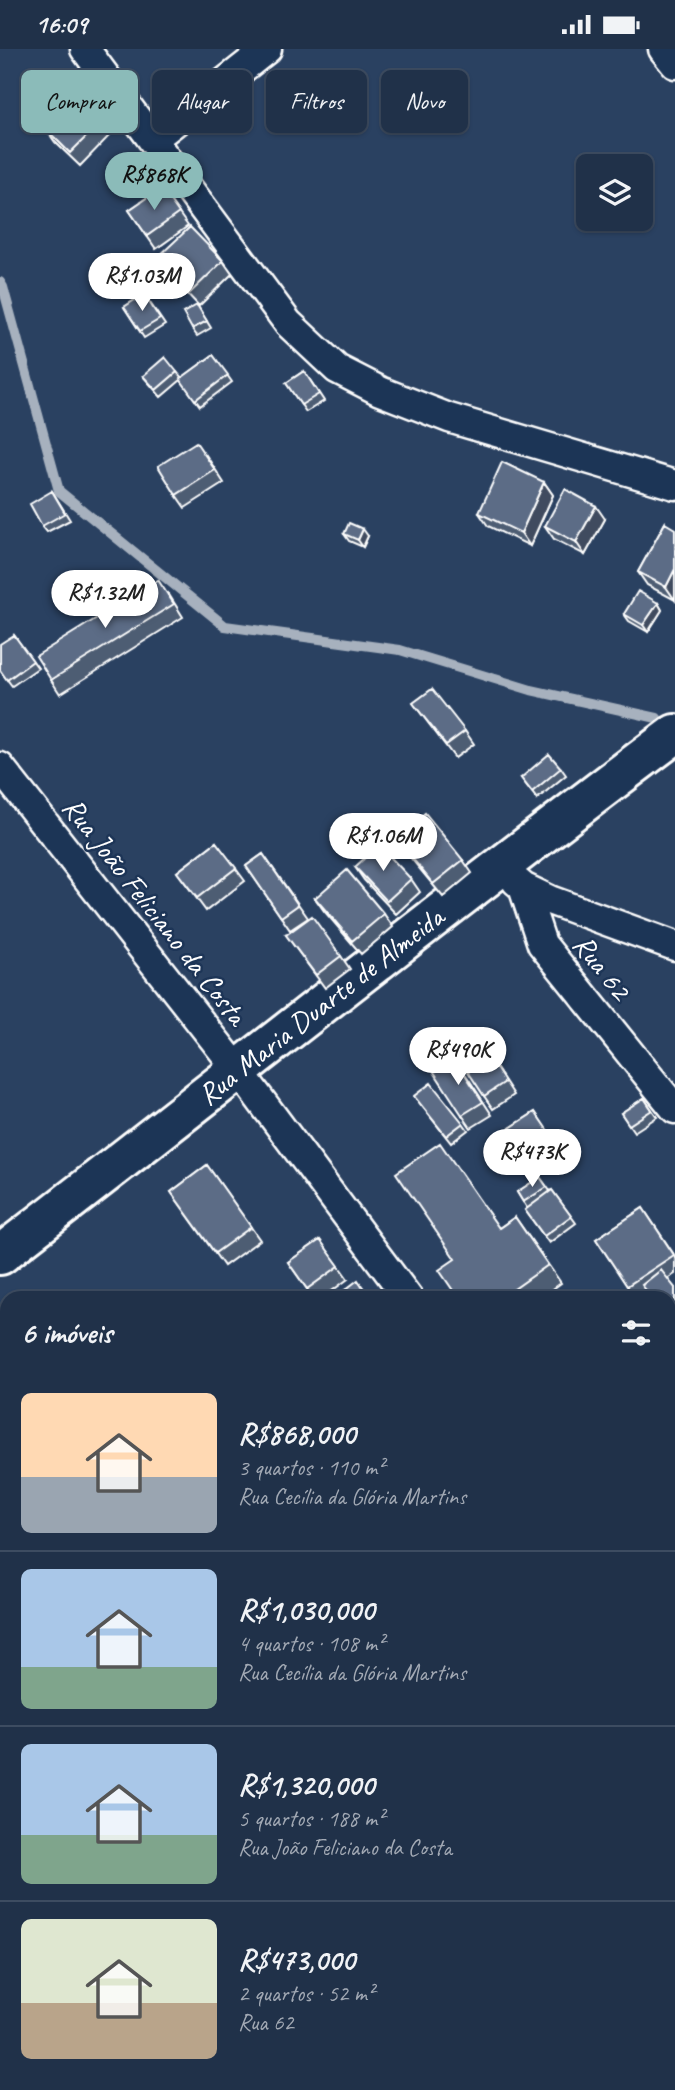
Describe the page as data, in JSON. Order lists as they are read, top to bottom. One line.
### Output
{"streets":{"street":["Rua João Feliciano da Costa","Rua 62","Rua Maria Duarte de Almeida"]},"crossings":[["Rua João Feliciano da Costa","Rua Maria Duarte de Almeida"],["Rua 62","Rua Maria Duarte de Almeida"]],"page":{"status":"16:09","chip":["Comprar","Alugar","Filtros","Novo"],"price":["R$868K","R$1.03M","R$1.32M","R$1.06M","R$490K","R$473K"],"heading":"6 imóveis","list":[{"name":"R$868,000","note":"3 quartos · 110 m² · Rua Cecília da Glória Martins"},{"name":"R$1,030,000","note":"4 quartos · 108 m² · Rua Cecília da Glória Martins"},{"name":"R$1,320,000","note":"5 quartos · 188 m² · Rua João Feliciano da Costa"},{"name":"R$473,000","note":"2 quartos · 52 m² · Rua 62"}]}}
